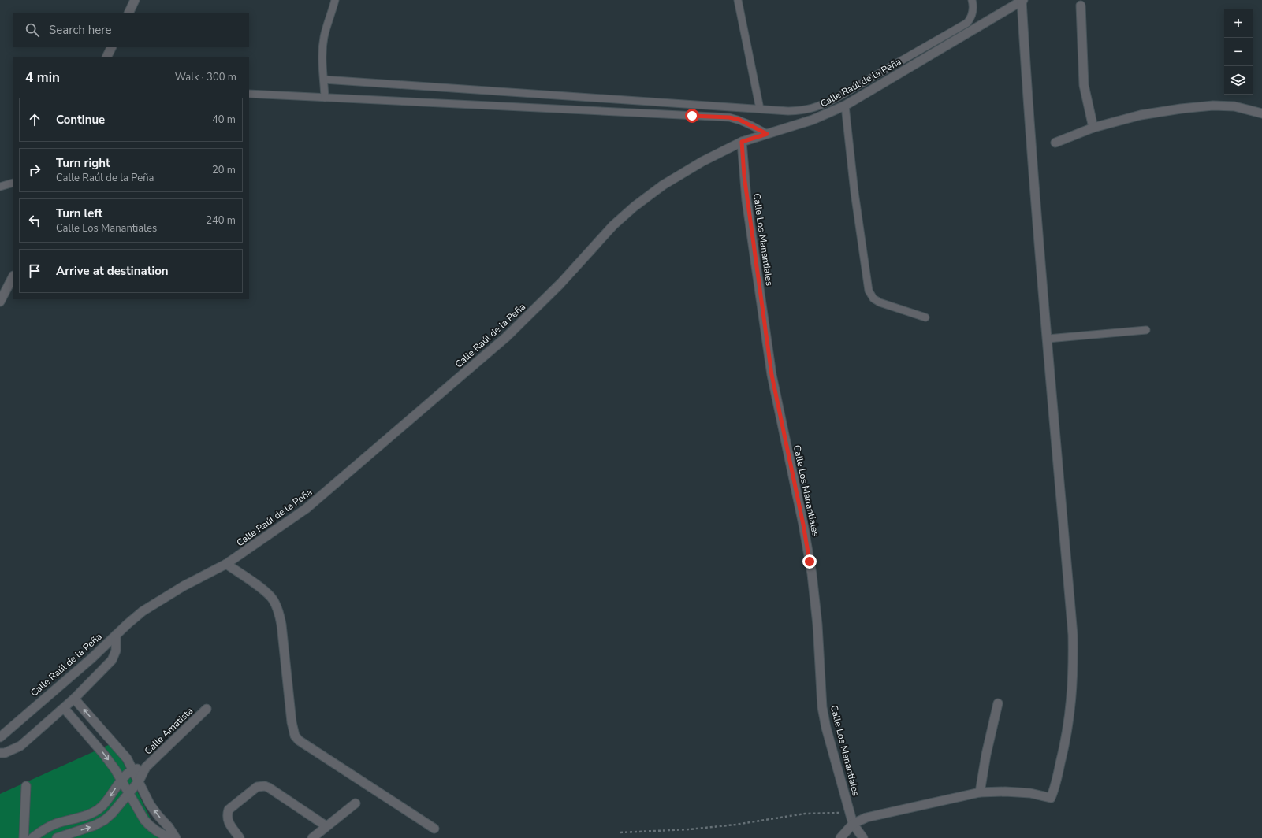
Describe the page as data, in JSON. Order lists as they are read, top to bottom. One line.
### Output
{"streets":{"street":["Calle Raúl de la Peña","Calle Los Manantiales","Calle Amatista"]},"crossings":[["Calle Raúl de la Peña","Calle Los Manantiales"]],"page":{"map_buttons":["+","−"],"search":"Search here","heading":["4 min","Walk · 300 m"],"list":[["Continue","40 m"],["Turn right","Calle Raúl de la Peña","20 m"],["Turn left","Calle Los Manantiales","240 m"],"Arrive at destination"]}}
